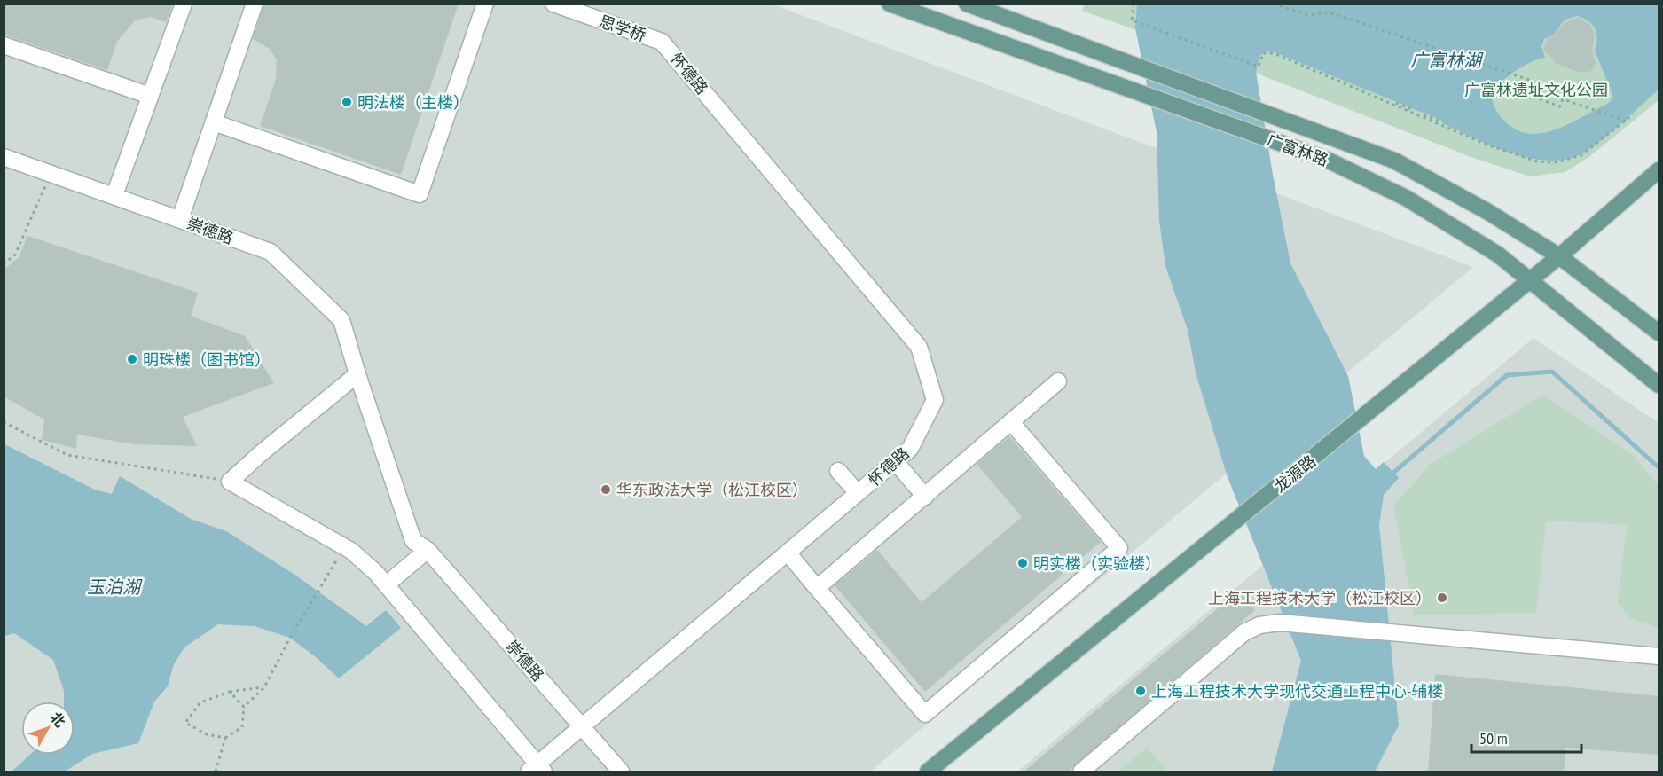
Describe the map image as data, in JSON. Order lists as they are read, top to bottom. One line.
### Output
{"streets":{"main road":["广富林路","龙源路"],"street":["思学桥","怀德路","崇德路"]},"crossings":[["思学桥","怀德路"],["怀德路","崇德路"],["广富林路","龙源路"]],"water":["广富林湖","玉泊湖"],"parks":["广富林遗址文化公园"],"places":["明法楼（主楼）","明珠楼（图书馆）","华东政法大学（松江校区）","明实楼（实验楼）","上海工程技术大学（松江校区）","上海工程技术大学现代交通工程中心-辅楼"],"scale_bar":"50 m","north":"top right"}
